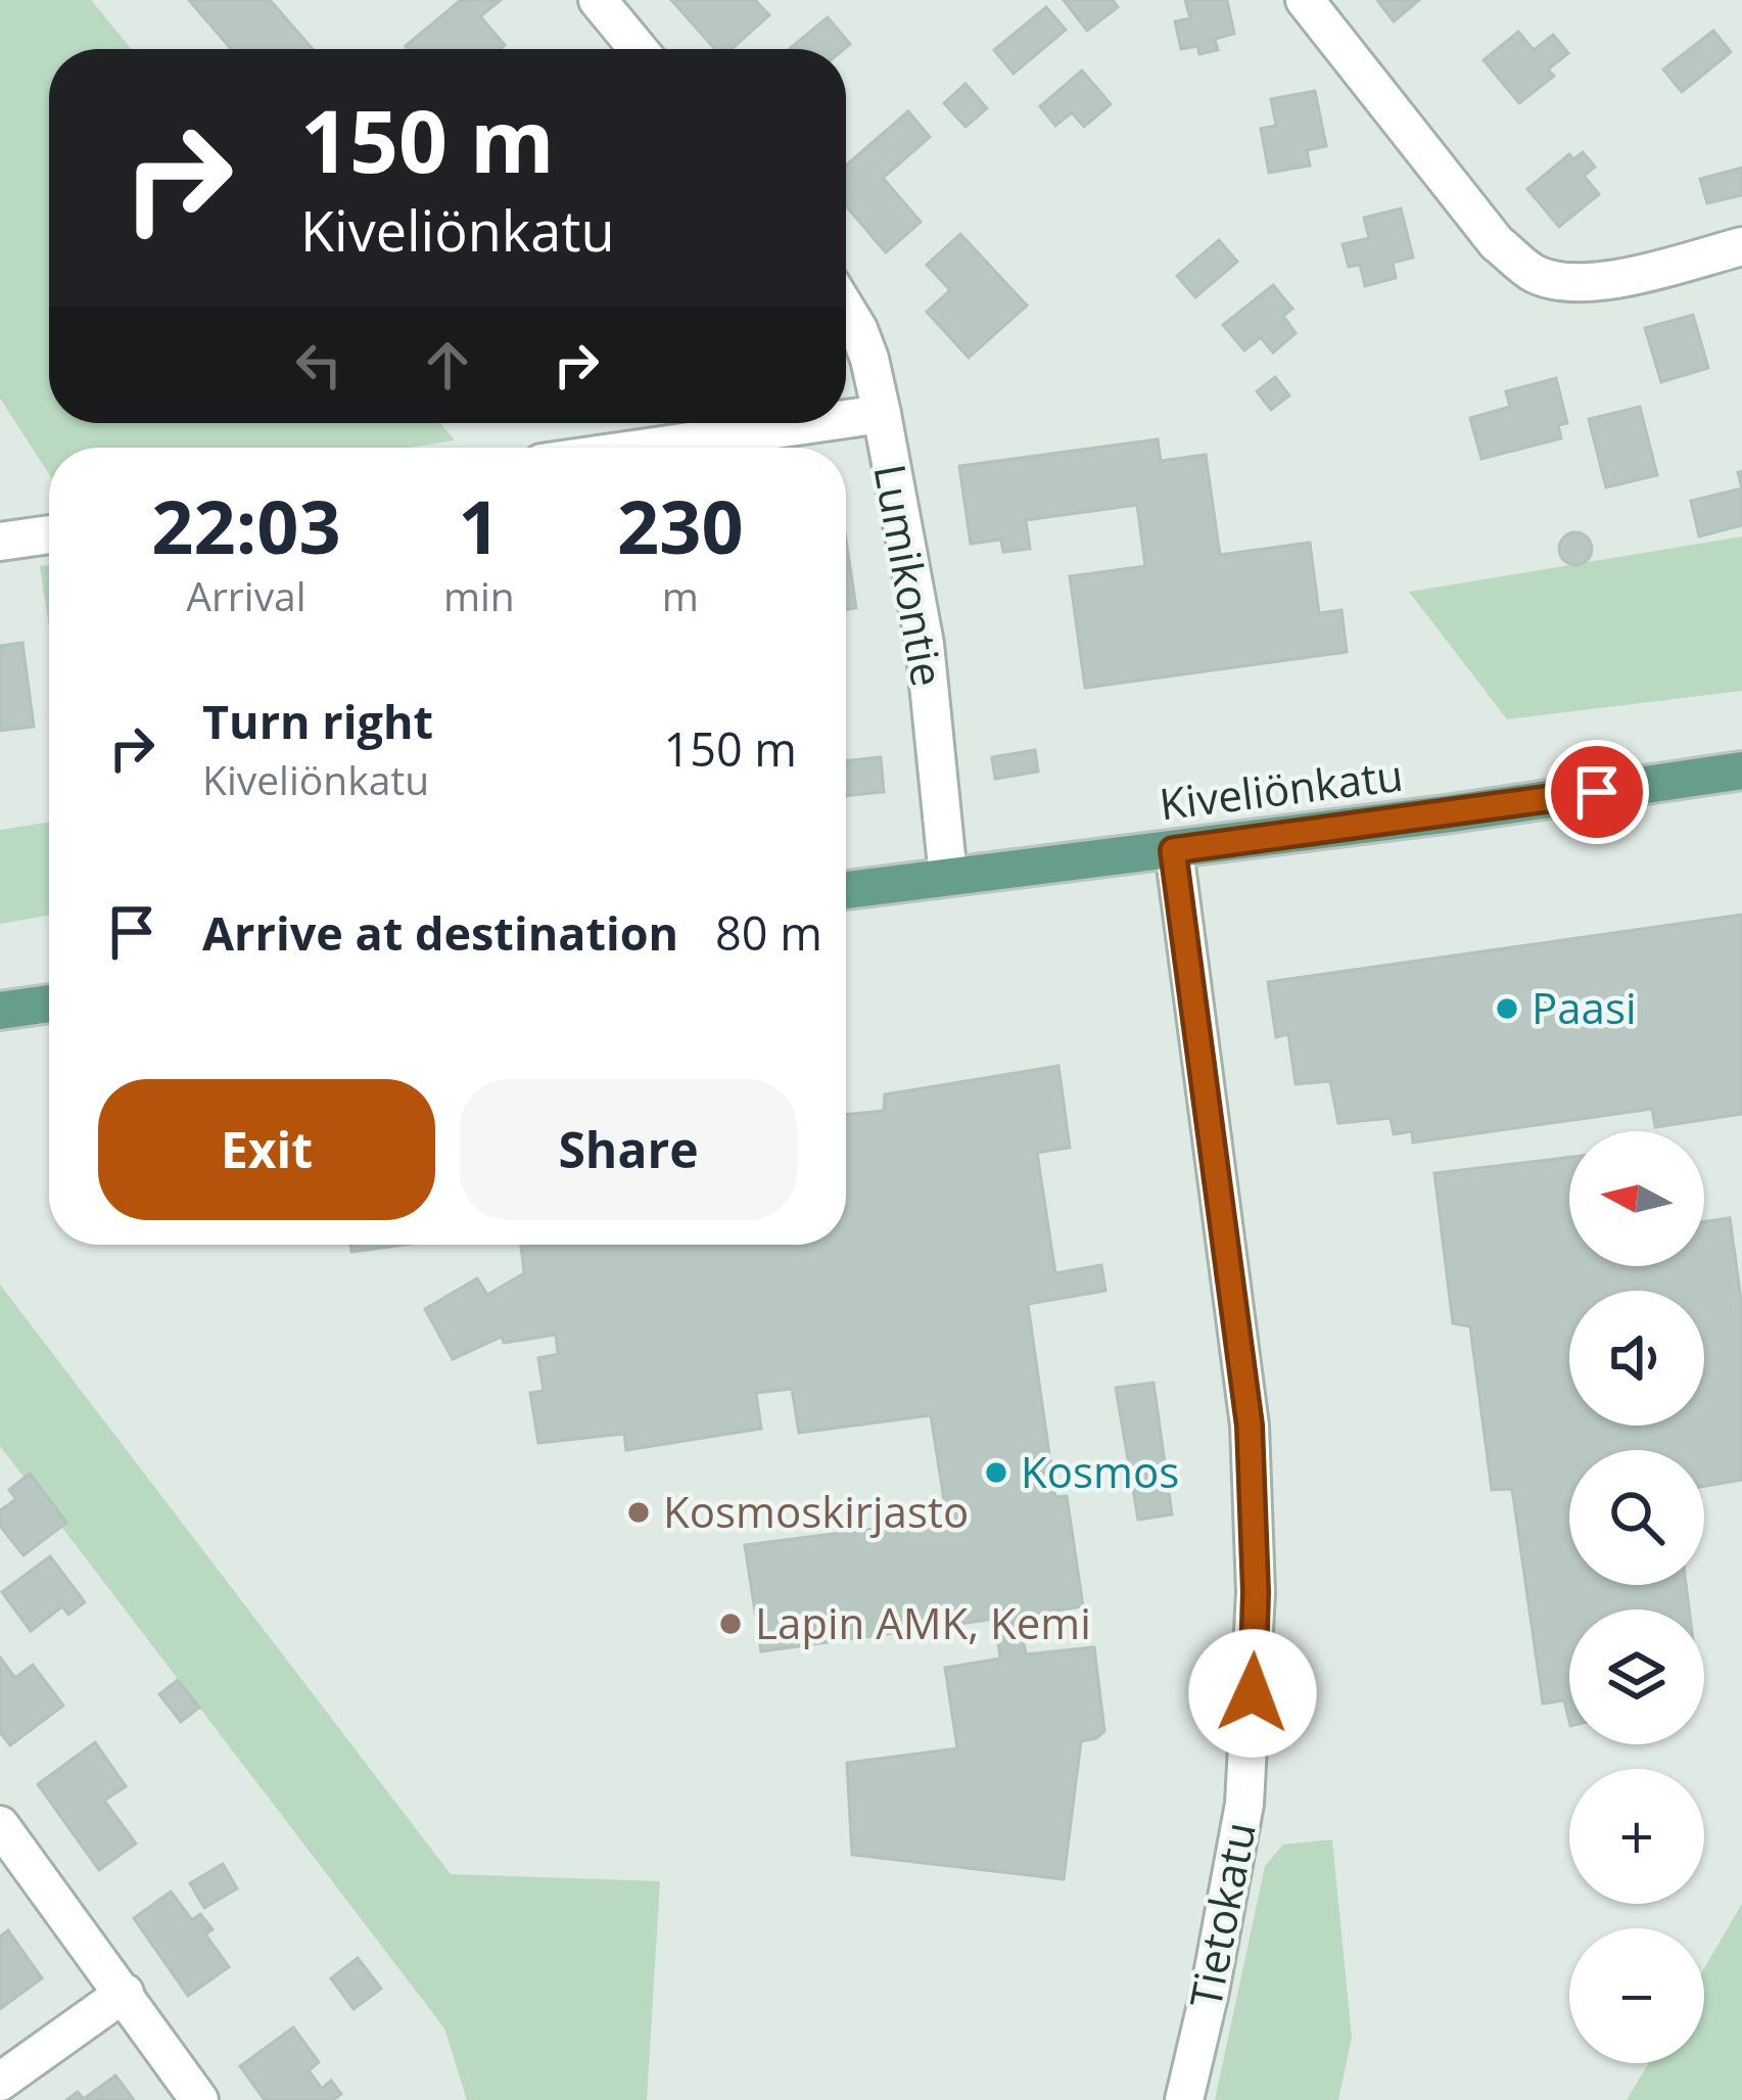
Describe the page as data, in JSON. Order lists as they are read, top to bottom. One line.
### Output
{"streets":{"main road":["Kiveliönkatu"],"street":["Lumikontie","Tietokatu"]},"crossings":[["Lumikontie","Kiveliönkatu"],["Kiveliönkatu","Tietokatu"]],"places":["Paasi","Kosmos","Kosmoskirjasto","Lapin AMK, Kemi"],"north":"left","page":{"turn":["150 m","Kiveliönkatu"],"eta":["22:03","Arrival","1","min","230","m"],"list":[{"name":"Turn right","note":"Kiveliönkatu","value":"150 m"},{"name":"Arrive at destination","value":"80 m"}],"buttons":["Exit","Share"],"map_buttons":["+","−"]}}
